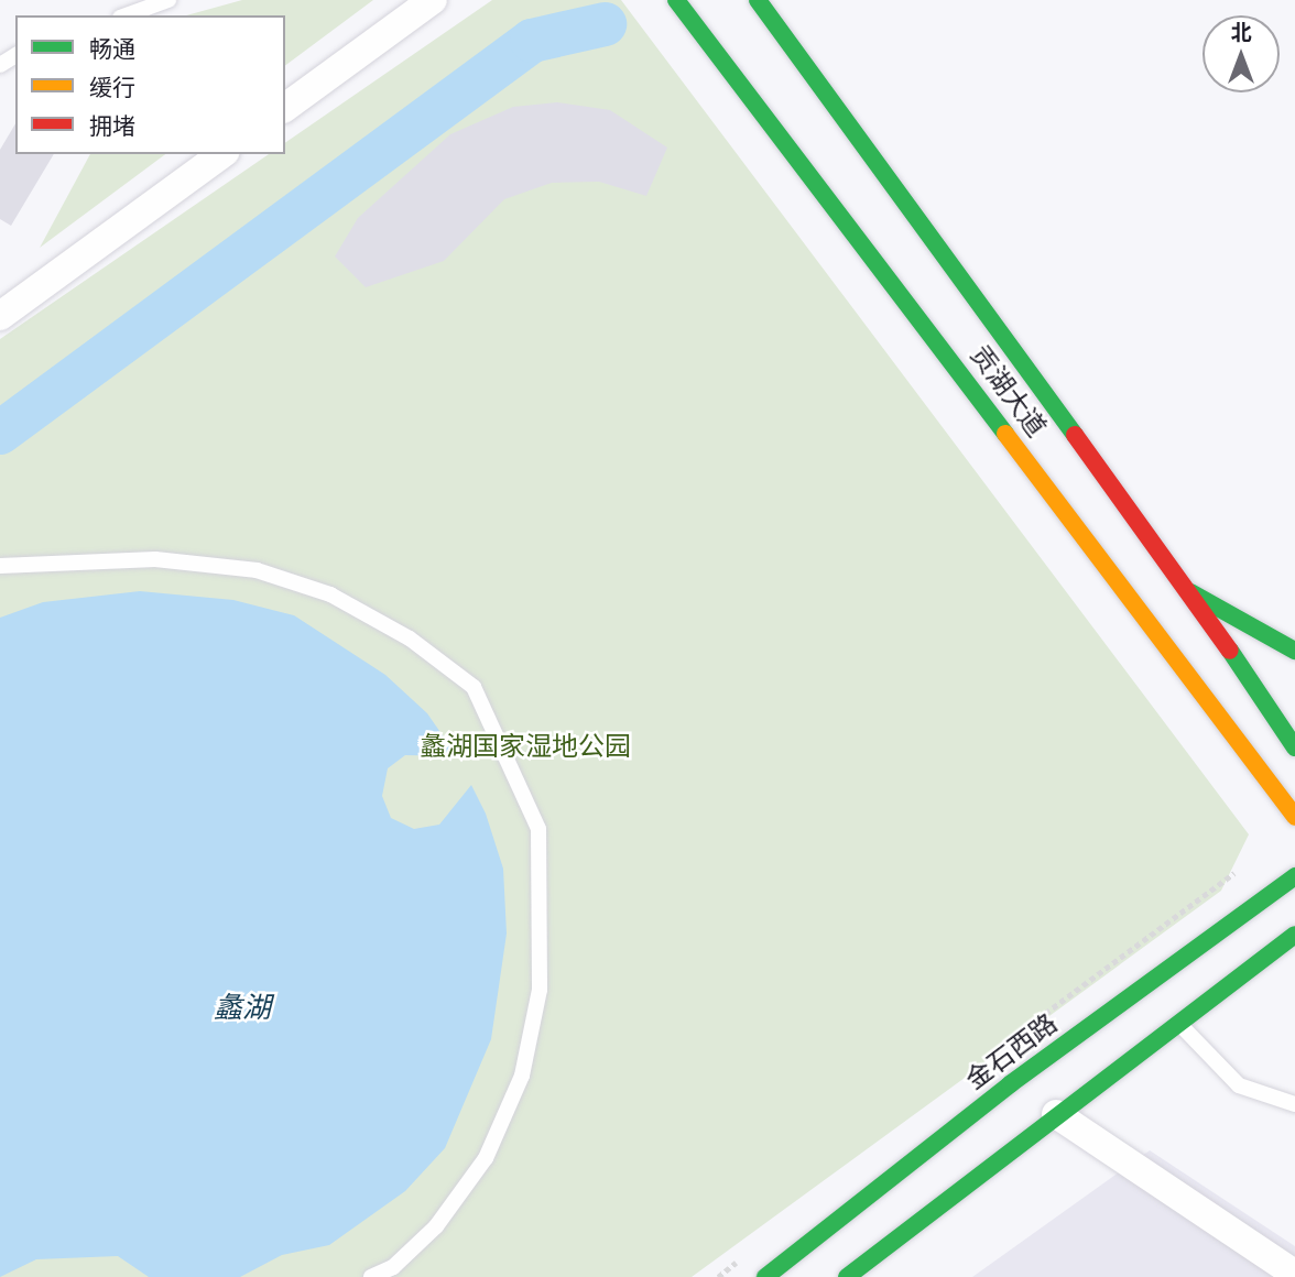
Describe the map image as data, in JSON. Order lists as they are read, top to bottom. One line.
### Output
{"streets":{"main road":["贡湖大道","金石西路"]},"water":["蠡湖"],"parks":["蠡湖国家湿地公园"],"legend":["畅通","缓行","拥堵"],"north":"top"}
